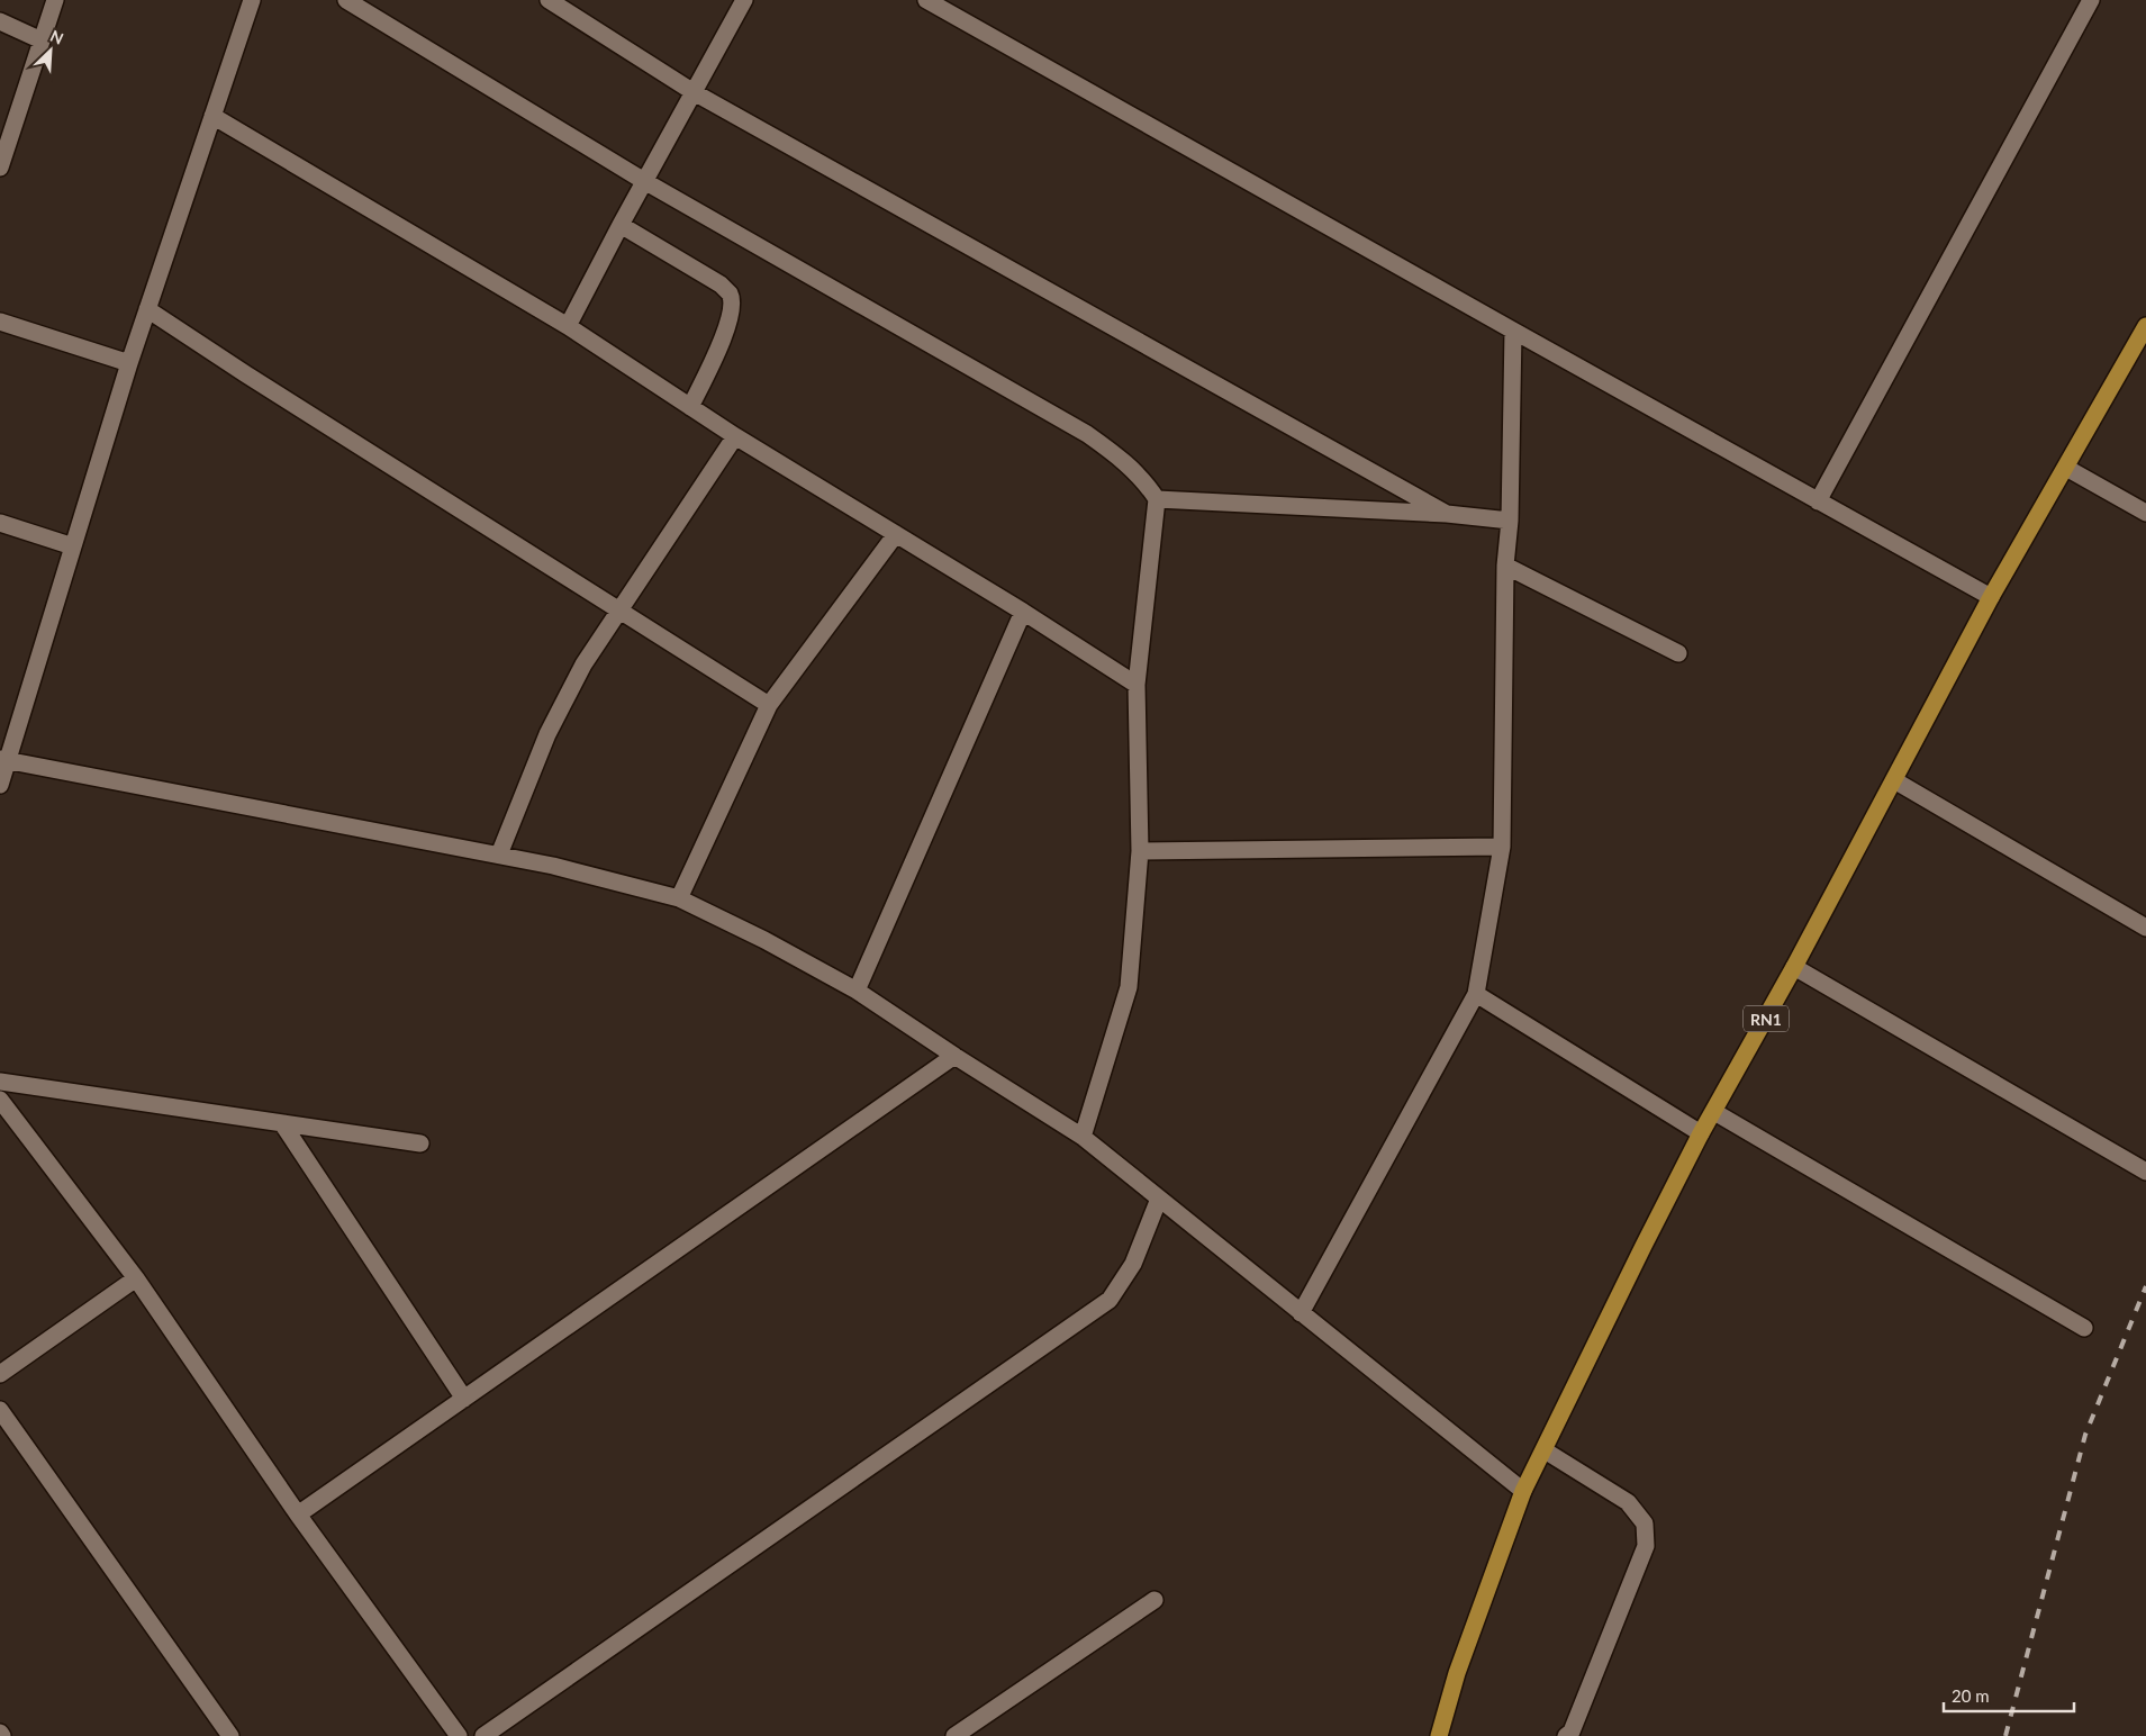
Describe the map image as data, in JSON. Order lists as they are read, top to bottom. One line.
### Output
{"streets":{"main road":["RN1"]},"scale_bar":"20 m","north":"top right"}
